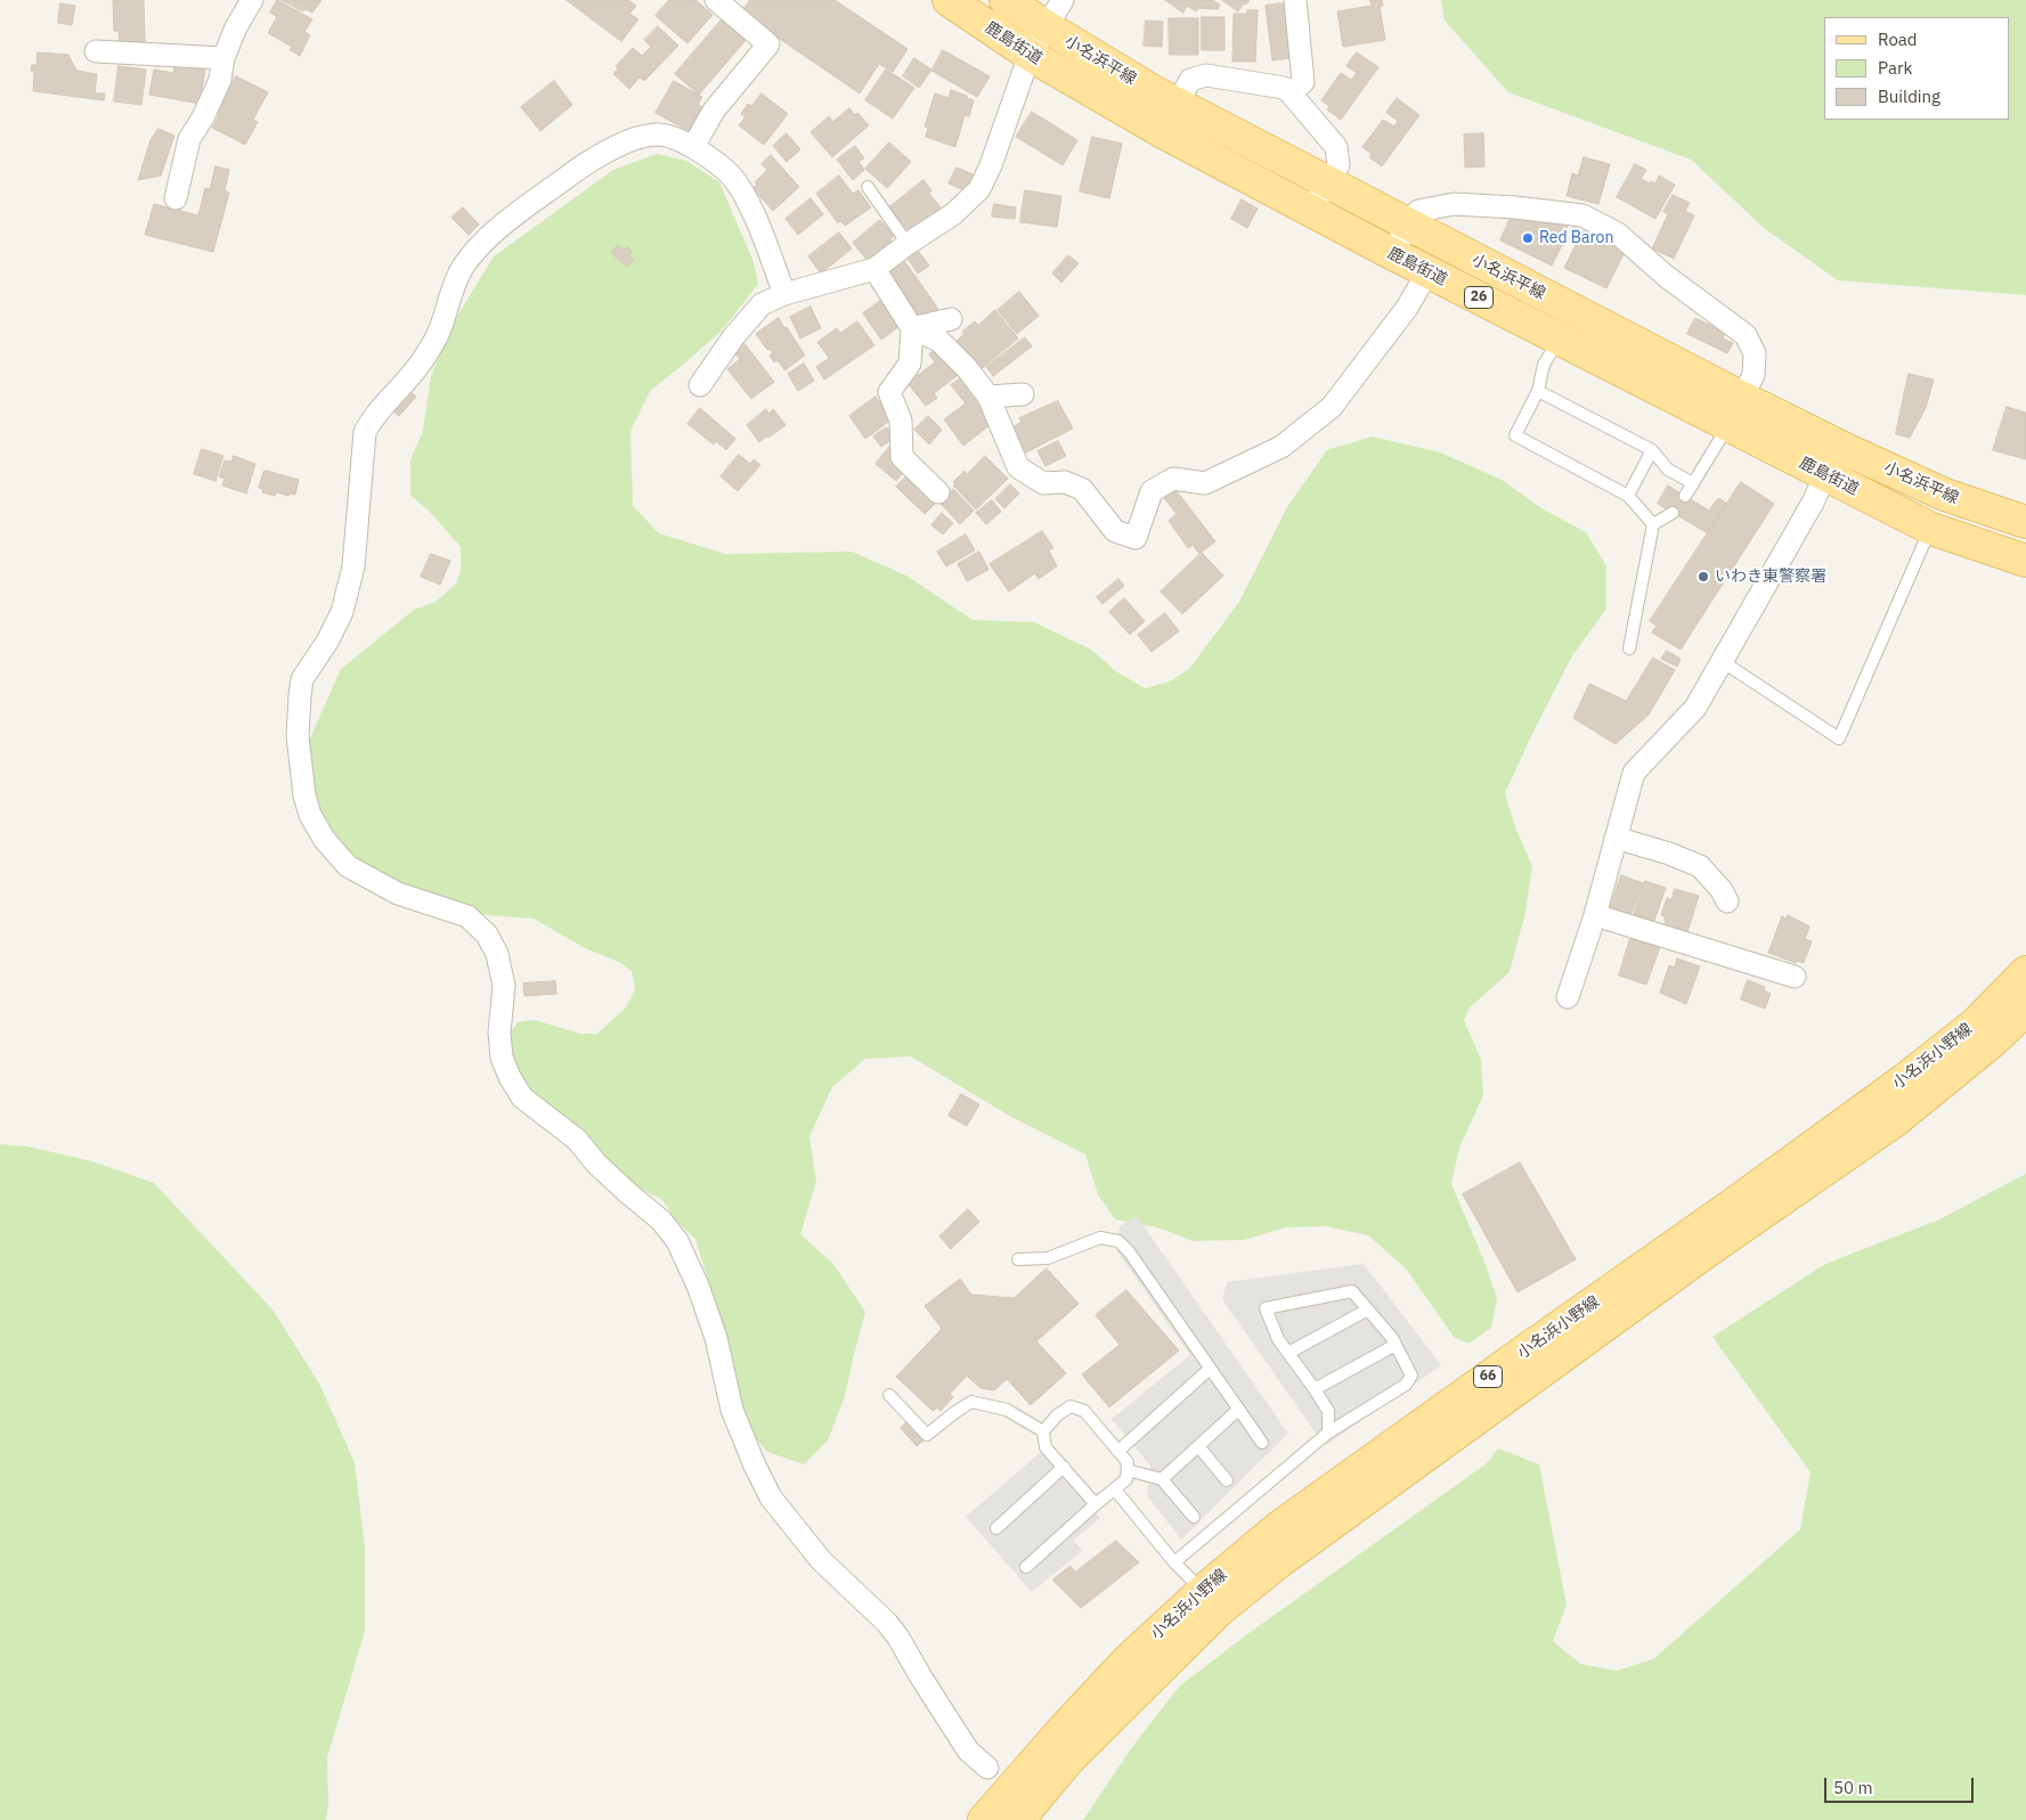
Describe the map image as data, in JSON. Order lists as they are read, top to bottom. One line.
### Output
{"streets":{"main road":["鹿島街道","小名浜平線","26","小名浜小野線","66"]},"places":["Red Baron","いわき東警察署"],"legend":["Road","Park","Building"],"scale_bar":"50 m"}
